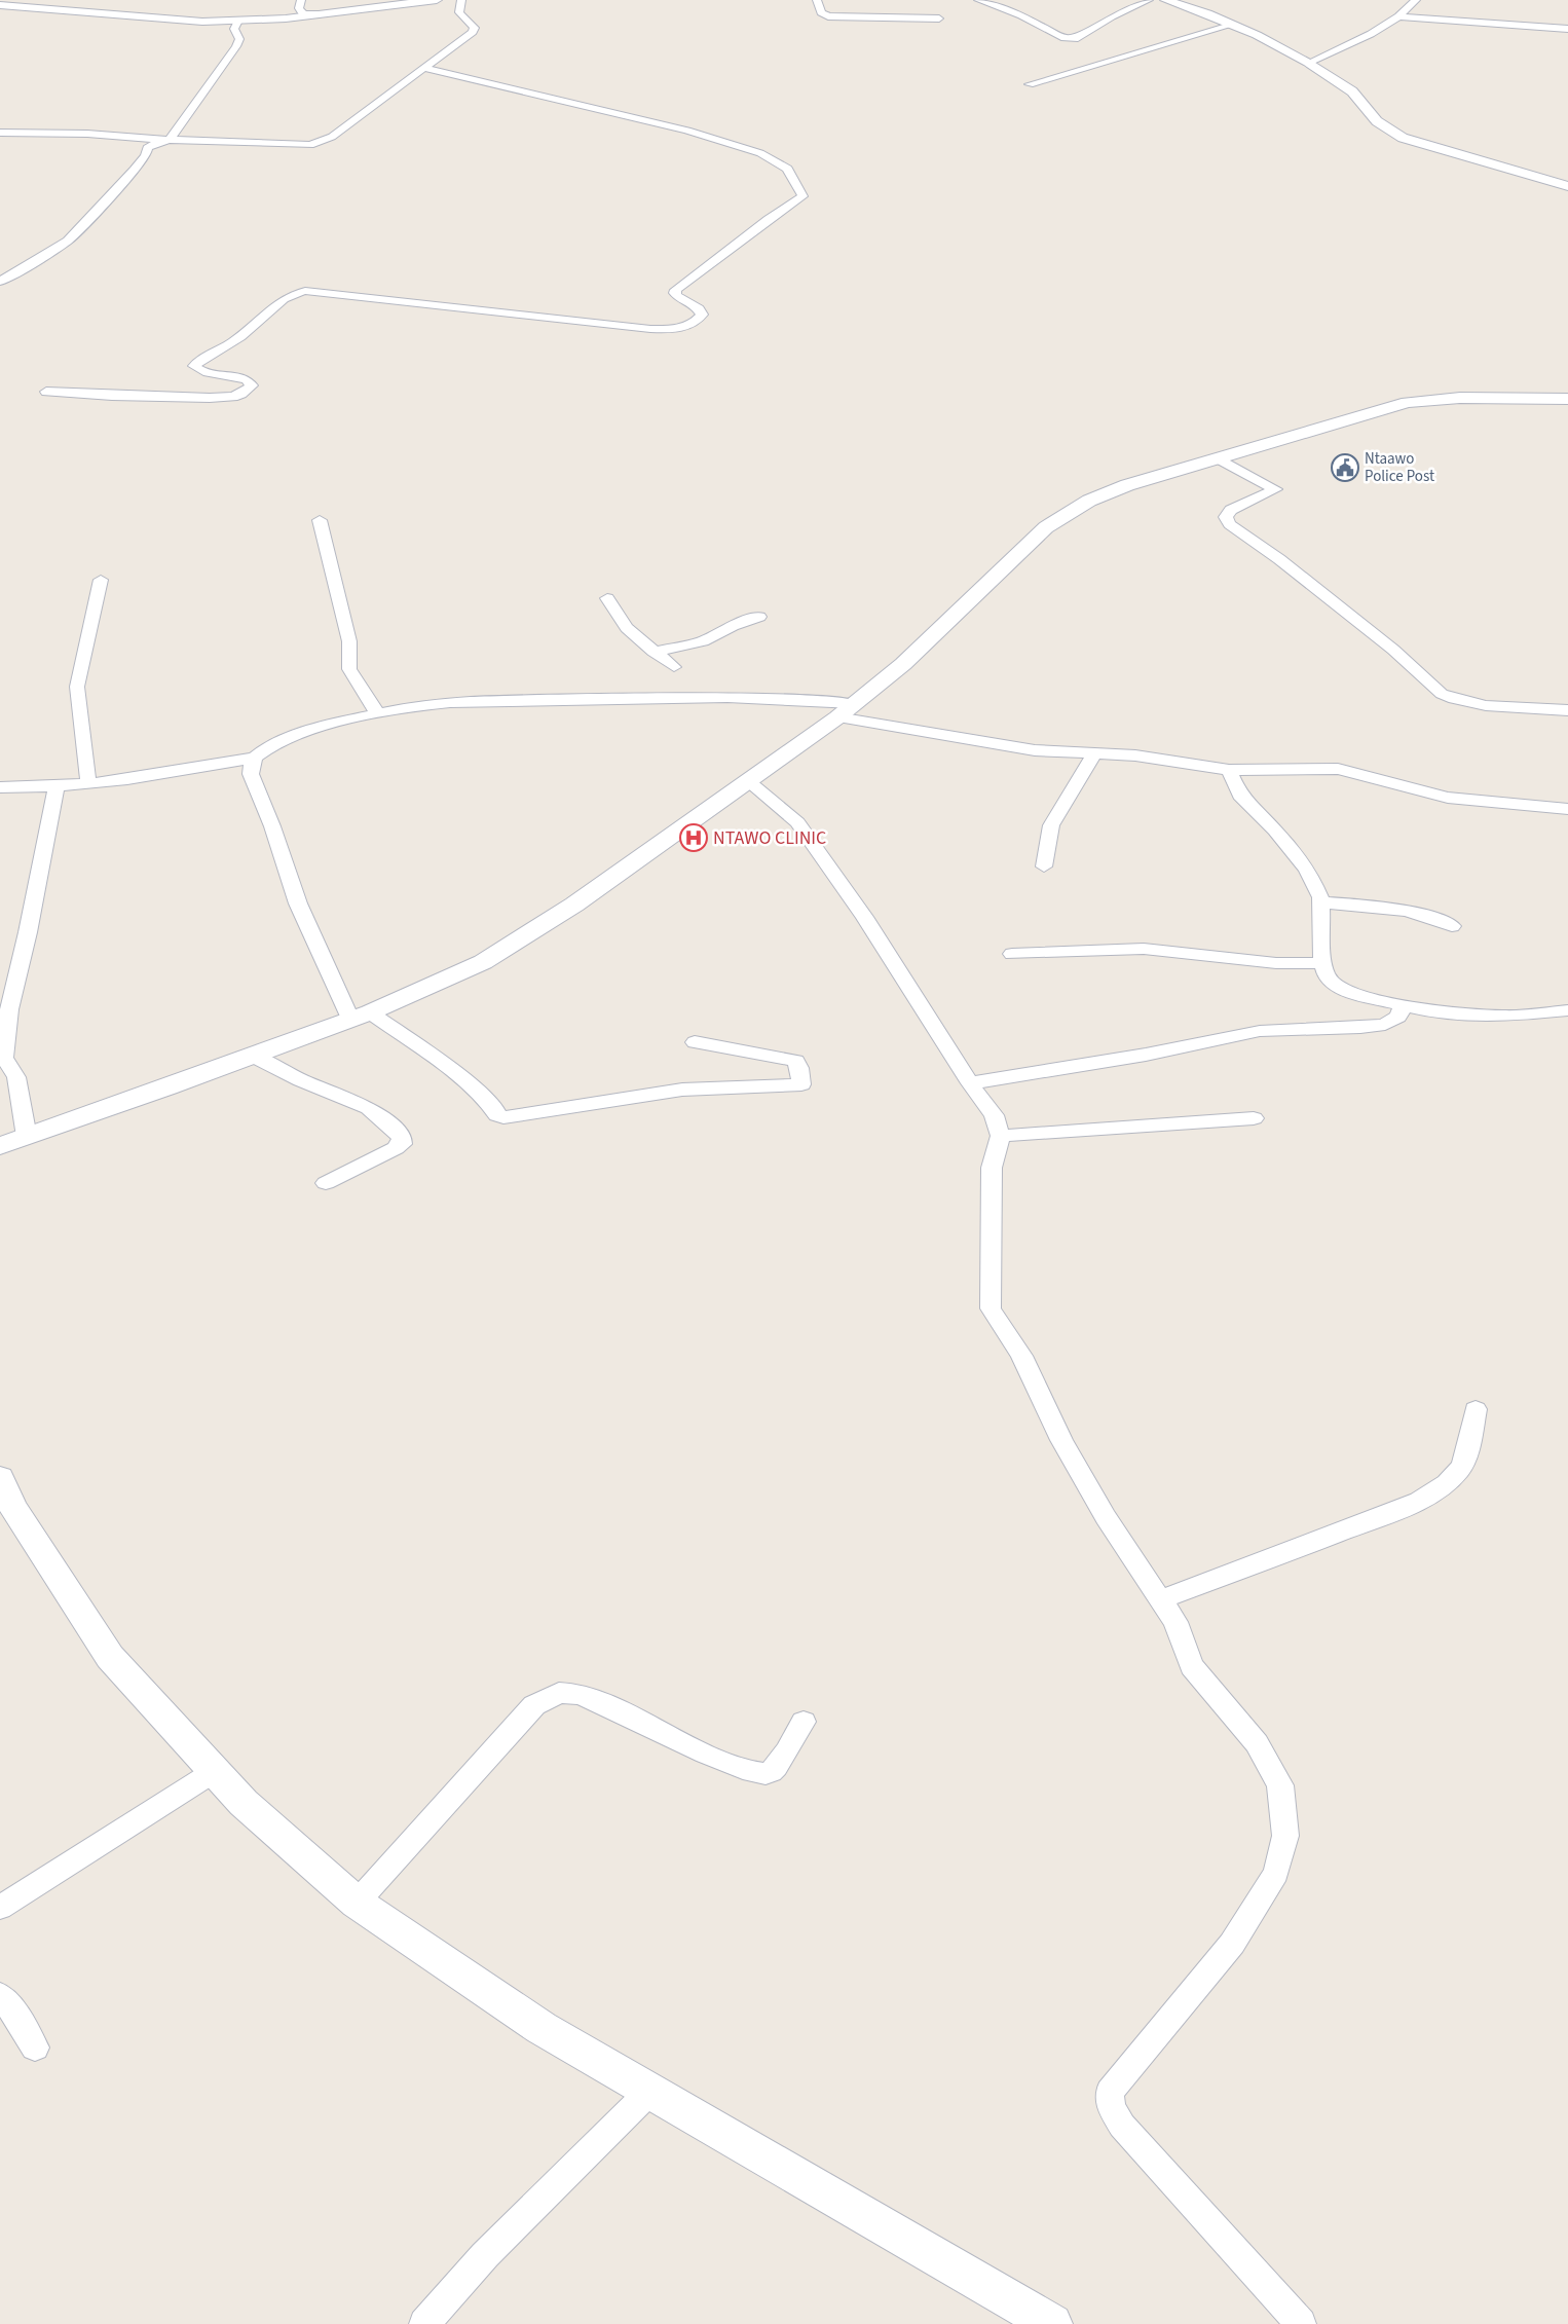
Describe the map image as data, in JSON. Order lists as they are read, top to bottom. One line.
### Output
{"places":{"public building":["Ntaawo Police Post"],"hospital":["NTAWO CLINIC"]}}
